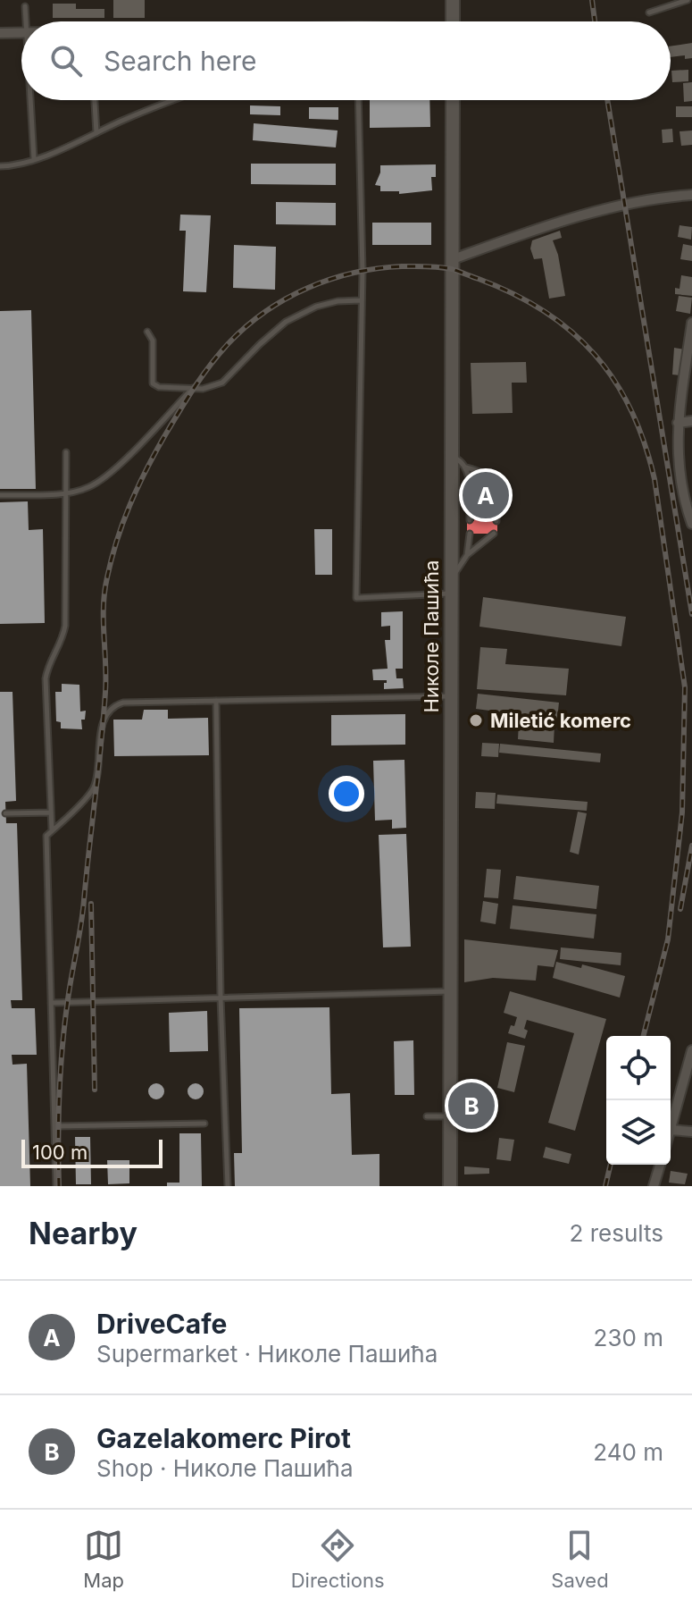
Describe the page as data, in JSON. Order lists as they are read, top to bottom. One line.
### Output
{"streets":{"main road":["Николе Пашића"]},"places":["Miletić komerc"],"scale_bar":"100 m","page":{"search":"Search here","pins":["A","B"],"scale":"100 m","heading":["Nearby","2 results"],"list":[{"mark":"A","name":"DriveCafe","note":"Supermarket · Николе Пашића","value":"230 m"},{"mark":"B","name":"Gazelakomerc Pirot","note":"Shop · Николе Пашића","value":"240 m"}],"nav":["Map","Directions","Saved"]}}
